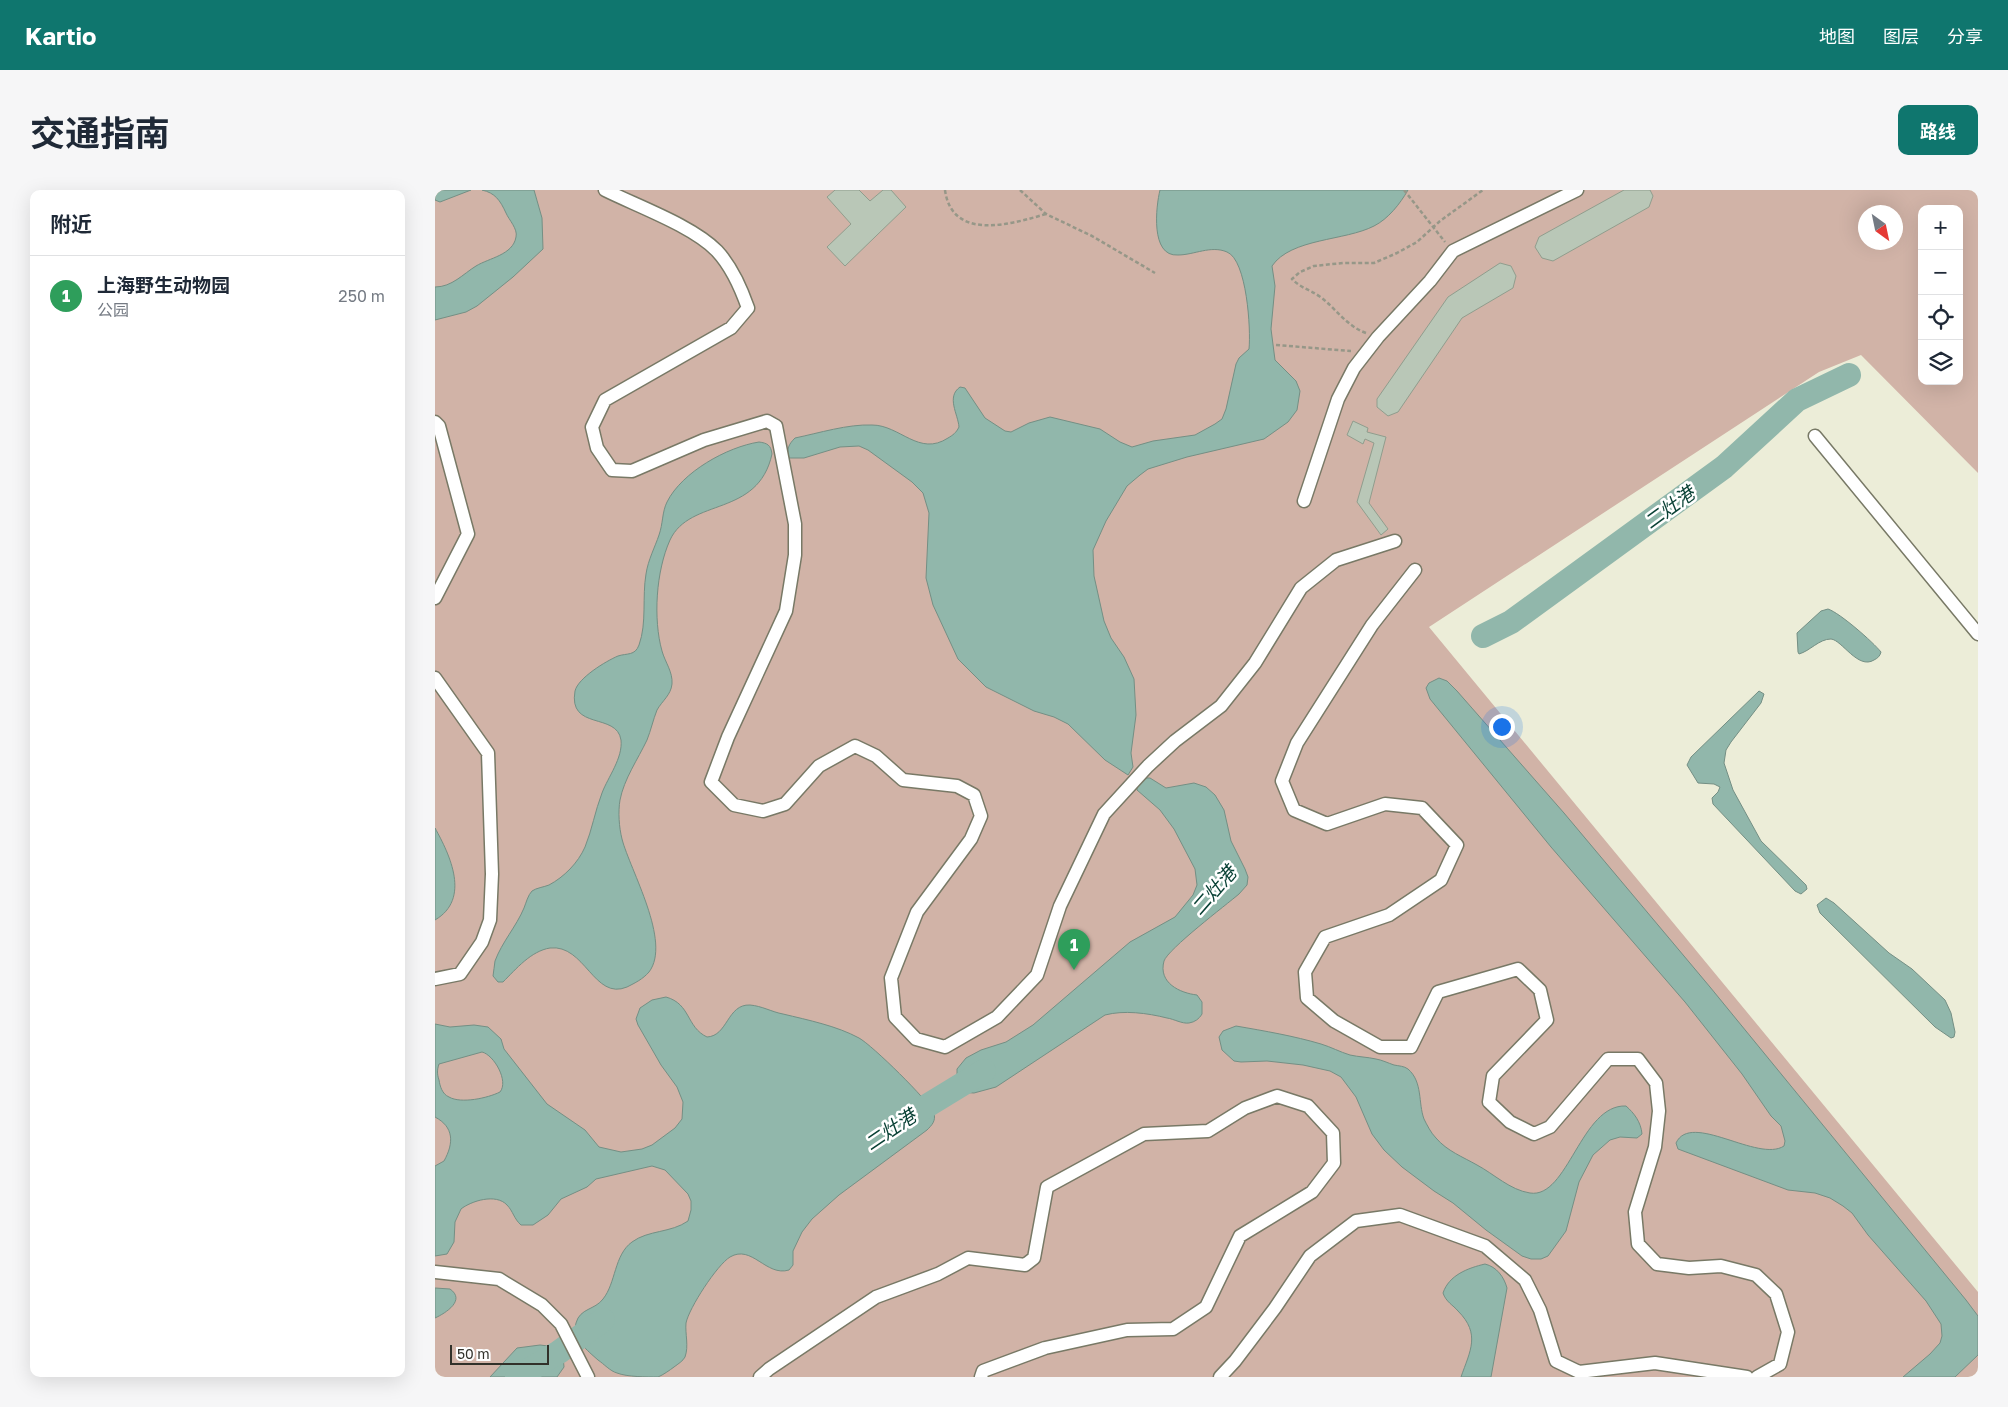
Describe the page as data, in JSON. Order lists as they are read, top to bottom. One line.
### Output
{"water":["二灶港"],"scale_bar":"50 m","north":"bottom right","page":{"header":"Kartio","nav":["地图","图层","分享"],"title":"交通指南","buttons":"路线","heading":"附近","map_buttons":["+","−"],"list":[{"mark":"1","name":"上海野生动物园","note":"公园","value":"250 m"}],"pins":"1","scale":"50 m"}}
